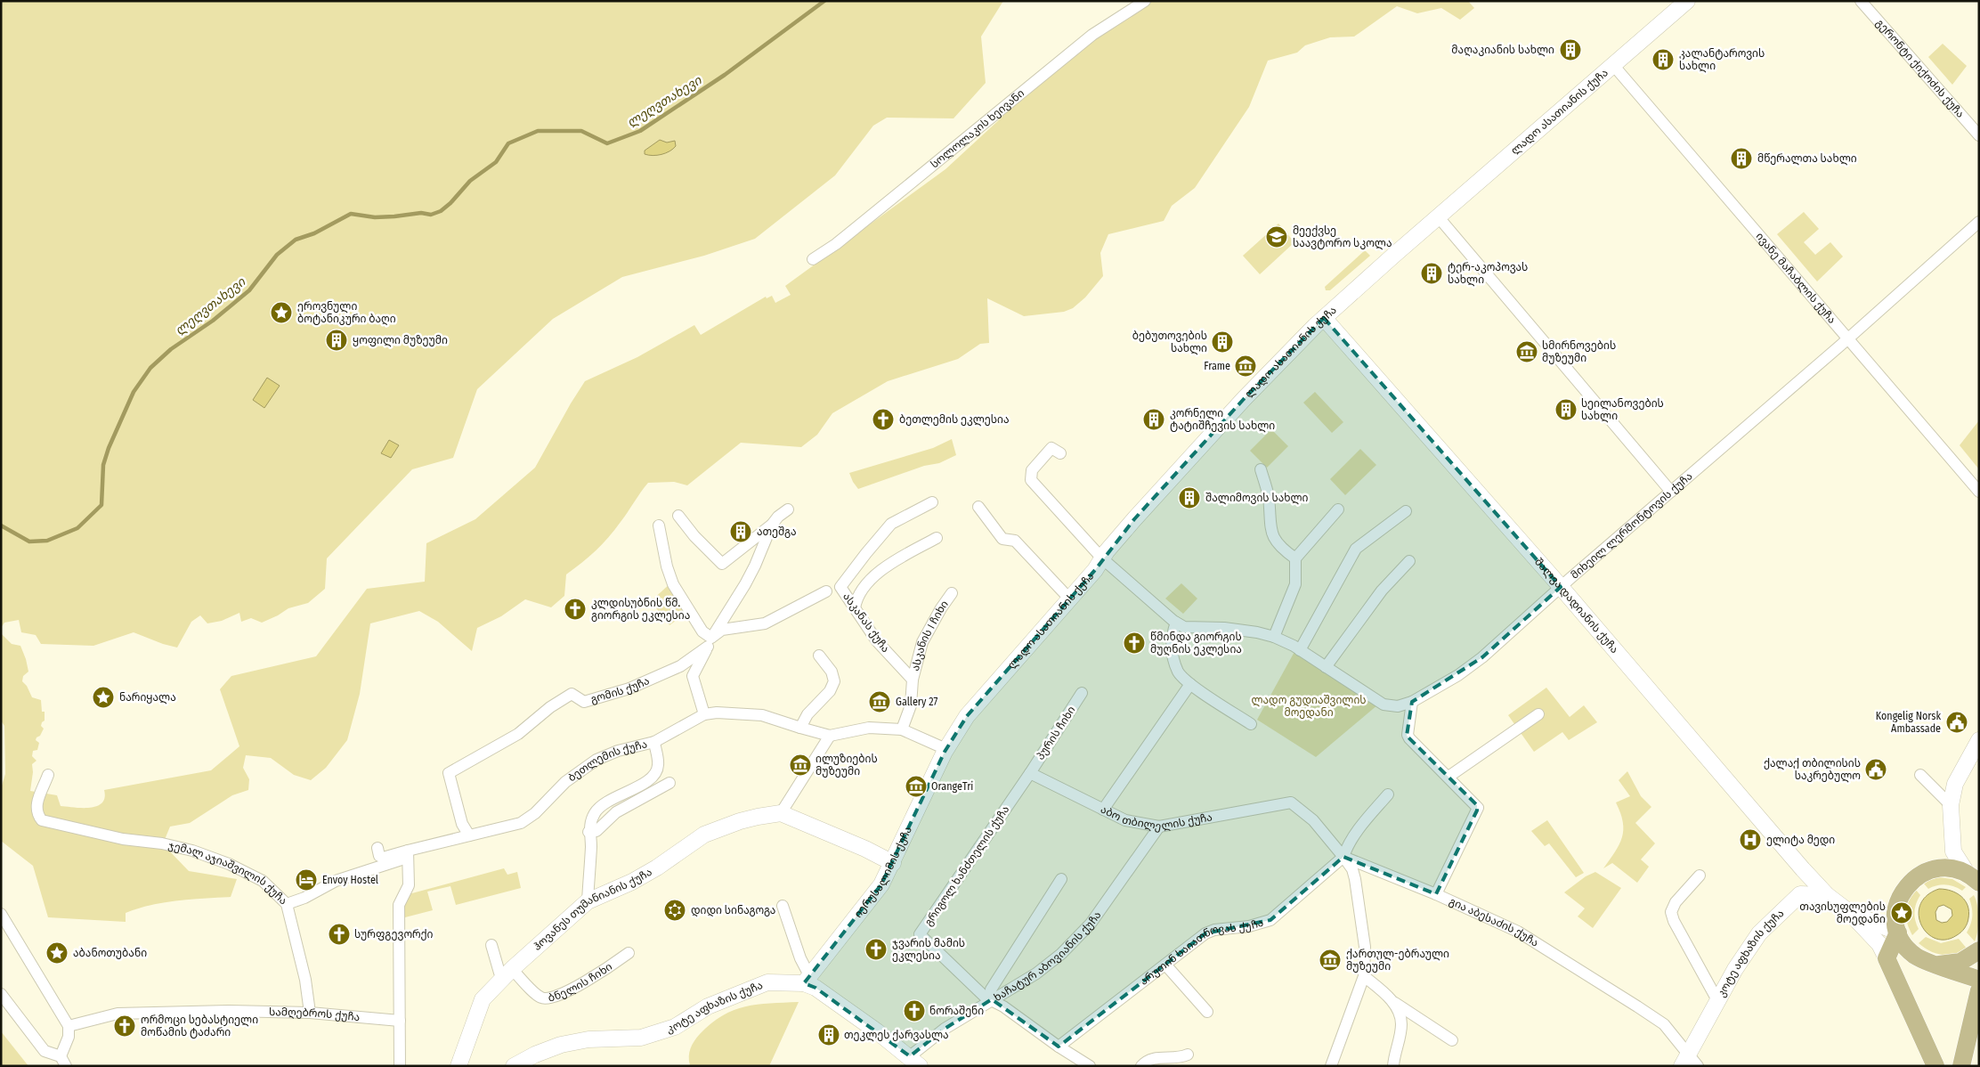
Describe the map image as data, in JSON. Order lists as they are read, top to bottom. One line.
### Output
{"streets":{"street":["გერონტი ქიქოძის ქუჩა","ლადო ასათიანის ქუჩა","სოლოლაკის ხეივანი","ივანე მაჩაბლის ქუჩა","მიხეილ ლერმონტოვის ქუჩა","შალვა დადიანის ქუჩა","ასკანას ქუჩა","ასკანის I ჩიხი","გომის ქუჩა","პურის ჩიხი","ბეთლემის ქუჩა","აბო თბილელის ქუჩა","გრიგოლ ხანძთელის ქუჩა","იერუსალიმის ქუჩა","ჯემალ აჯიაშვილის ქუჩა","ჰოვანეს თუმანიანის ქუჩა","გია აბესაძის ქუჩა","ხაჩატურ აბოვიანის ქუჩა","არუთინ საიათნოვას ქუჩა","კოტე აფხაზის ქუჩა","ბნელის ჩიხი","სამღებროს ქუჩა"]},"crossings":[["ლადო ასათიანის ქუჩა","ივანე მაჩაბლის ქუჩა"],["ლადო ასათიანის ქუჩა","შალვა დადიანის ქუჩა"],["ლადო ასათიანის ქუჩა","ბეთლემის ქუჩა"],["ლადო ასათიანის ქუჩა","იერუსალიმის ქუჩა"],["ივანე მაჩაბლის ქუჩა","მიხეილ ლერმონტოვის ქუჩა"],["მიხეილ ლერმონტოვის ქუჩა","შალვა დადიანის ქუჩა"],["შალვა დადიანის ქუჩა","კოტე აფხაზის ქუჩა"],["ასკანას ქუჩა","ასკანის I ჩიხი"],["გომის ქუჩა","ბეთლემის ქუჩა"],["პურის ჩიხი","აბო თბილელის ქუჩა"],["პურის ჩიხი","გრიგოლ ხანძთელის ქუჩა"],["ბეთლემის ქუჩა","იერუსალიმის ქუჩა"],["ბეთლემის ქუჩა","ჯემალ აჯიაშვილის ქუჩა"],["აბო თბილელის ქუჩა","გრიგოლ ხანძთელის ქუჩა"],["აბო თბილელის ქუჩა","გია აბესაძის ქუჩა"],["აბო თბილელის ქუჩა","ხაჩატურ აბოვიანის ქუჩა"],["გრიგოლ ხანძთელის ქუჩა","ხაჩატურ აბოვიანის ქუჩა"],["გრიგოლ ხანძთელის ქუჩა","არუთინ საიათნოვას ქუჩა"],["იერუსალიმის ქუჩა","კოტე აფხაზის ქუჩა"],["ჯემალ აჯიაშვილის ქუჩა","სამღებროს ქუჩა"],["ჰოვანეს თუმანიანის ქუჩა","ბნელის ჩიხი"],["გია აბესაძის ქუჩა","არუთინ საიათნოვას ქუჩა"],["გია აბესაძის ქუჩა","კოტე აფხაზის ქუჩა"],["ხაჩატურ აბოვიანის ქუჩა","კოტე აფხაზის ქუჩა"]],"water":["ლეღვთახევი"],"parks":["ლადო გუდიაშვილის მოედანი"],"places":{"building":["მაღაკიანის სახლი","კალანტაროვის სახლი","მწერალთა სახლი","ტერ-აკოპოვას სახლი","ყოფილი მუზეუმი","ბებუთოვების სახლი","სეილანოვების სახლი","კორნელი ტატიშჩევის სახლი","შალიმოვის სახლი","ათეშგა","თეკლეს ქარვასლა"],"school or university":["მეექვსე საავტორო სკოლა"],"place":["ეროვნული ბოტანიკური ბაღი","ნარიყალა","თავისუფლების მოედანი","აბანოთუბანი"],"museum":["სმირნოვების მუზეუმი","Frame","Gallery 27","ილუზიების მუზეუმი","OrangeTri","ქართულ-ებრაული მუზეუმი"],"church":["ბეთლემის ეკლესია","კლდისუბნის წმ. გიორგის ეკლესია","წმინდა გიორგის მუღნის ეკლესია","სურფგევორქი","ჯვარის მამის ეკლესია","ნორაშენი","ორმოცი სებასტიელი მოწამის ტაძარი"],"public building":["Kongelig Norsk Ambassade","ქალაქ თბილისის საკრებულო"],"hospital":["ელიტა მედი"],"hotel":["Envoy Hostel"],"synagogue":["დიდი სინაგოგა"]}}
